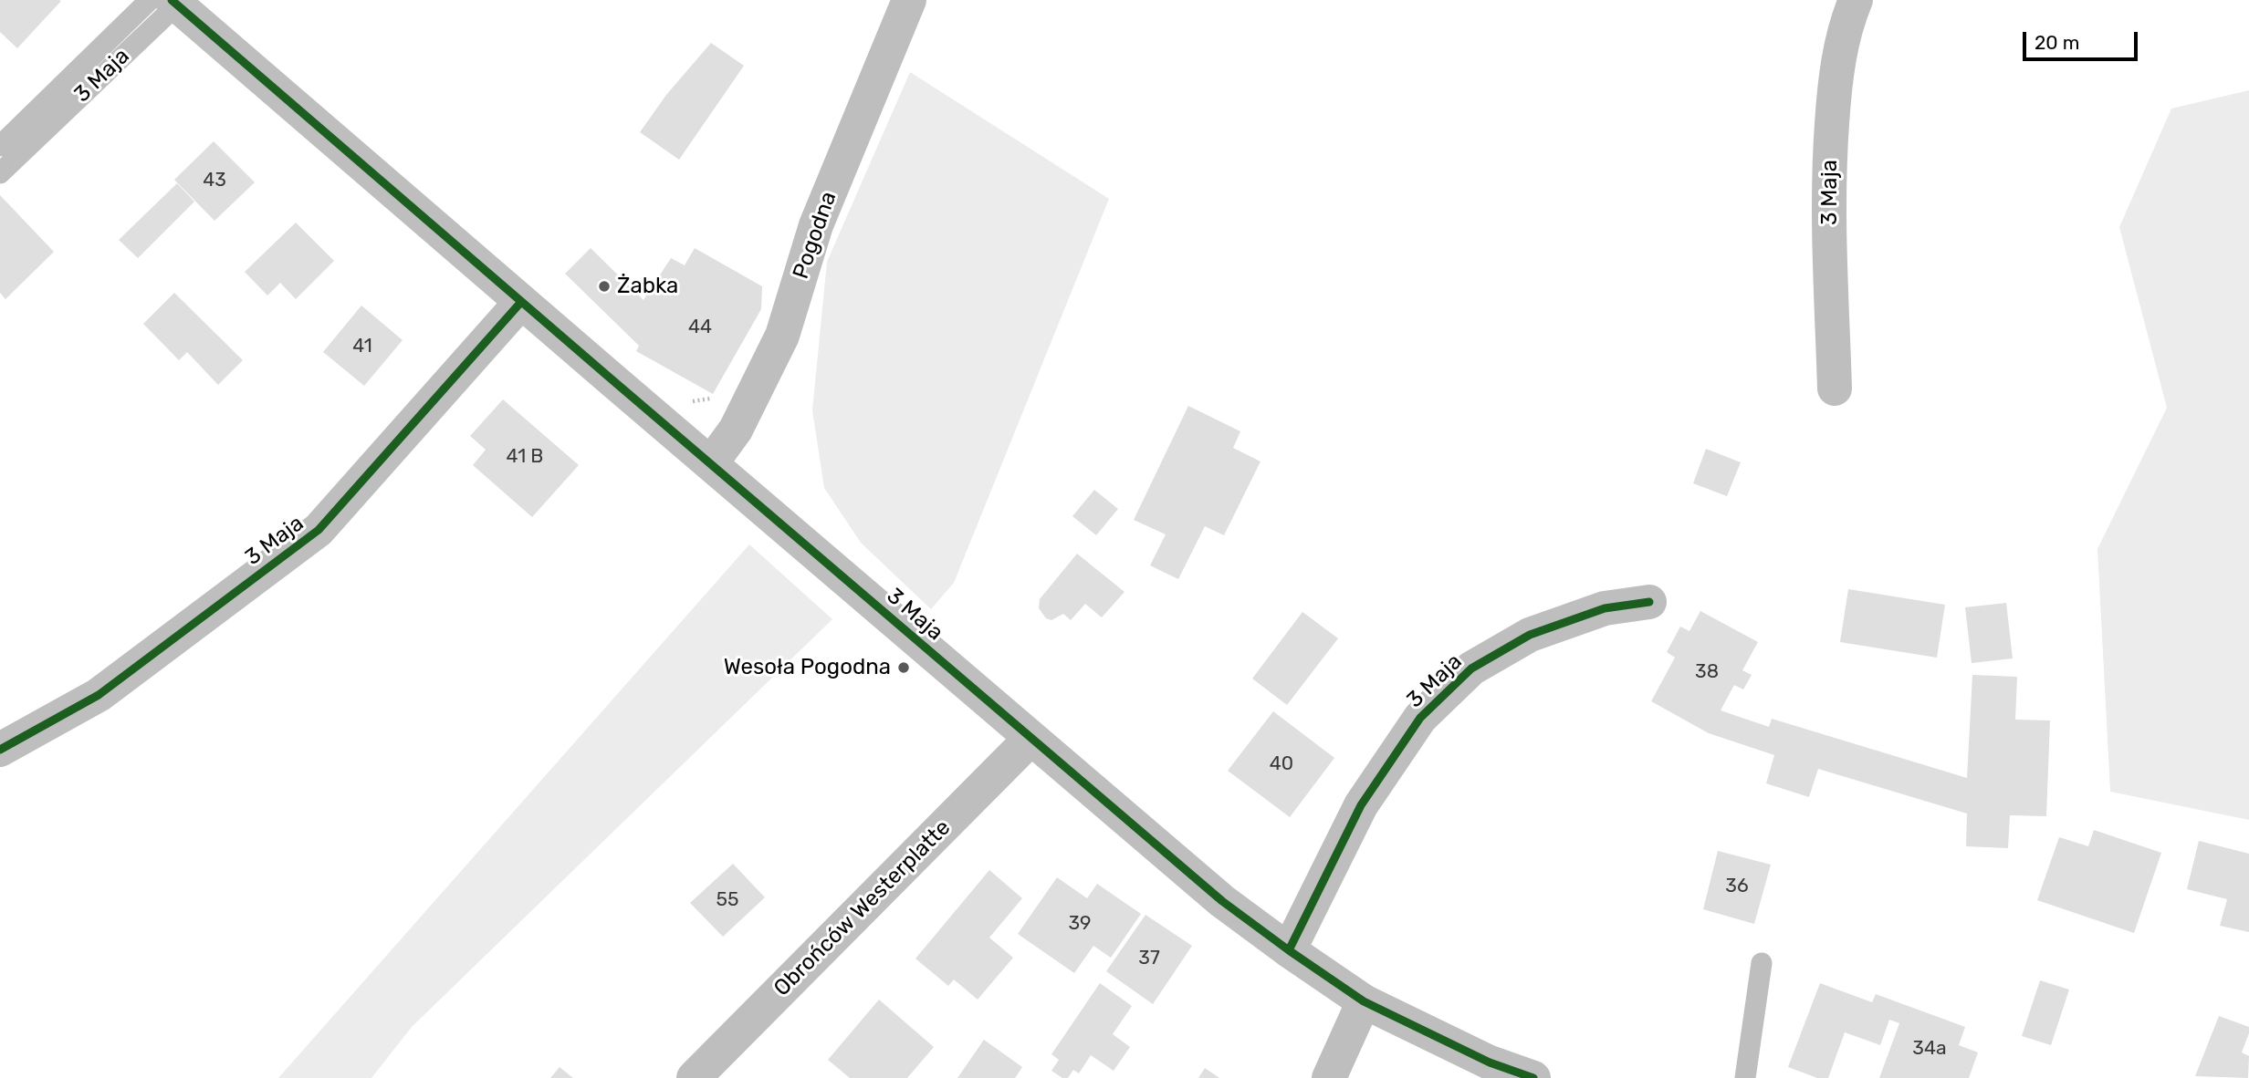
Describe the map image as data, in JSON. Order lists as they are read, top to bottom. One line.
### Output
{"streets":{"street":["3 Maja","Pogodna","Obrońców Westerplatte"]},"crossings":[["3 Maja","Pogodna"],["3 Maja","Obrońców Westerplatte"]],"places":["Żabka","Wesoła Pogodna"],"house_numbers":["43","44","41","41 B","38","40","36","55","39","37","34a"],"scale_bar":"20 m"}
